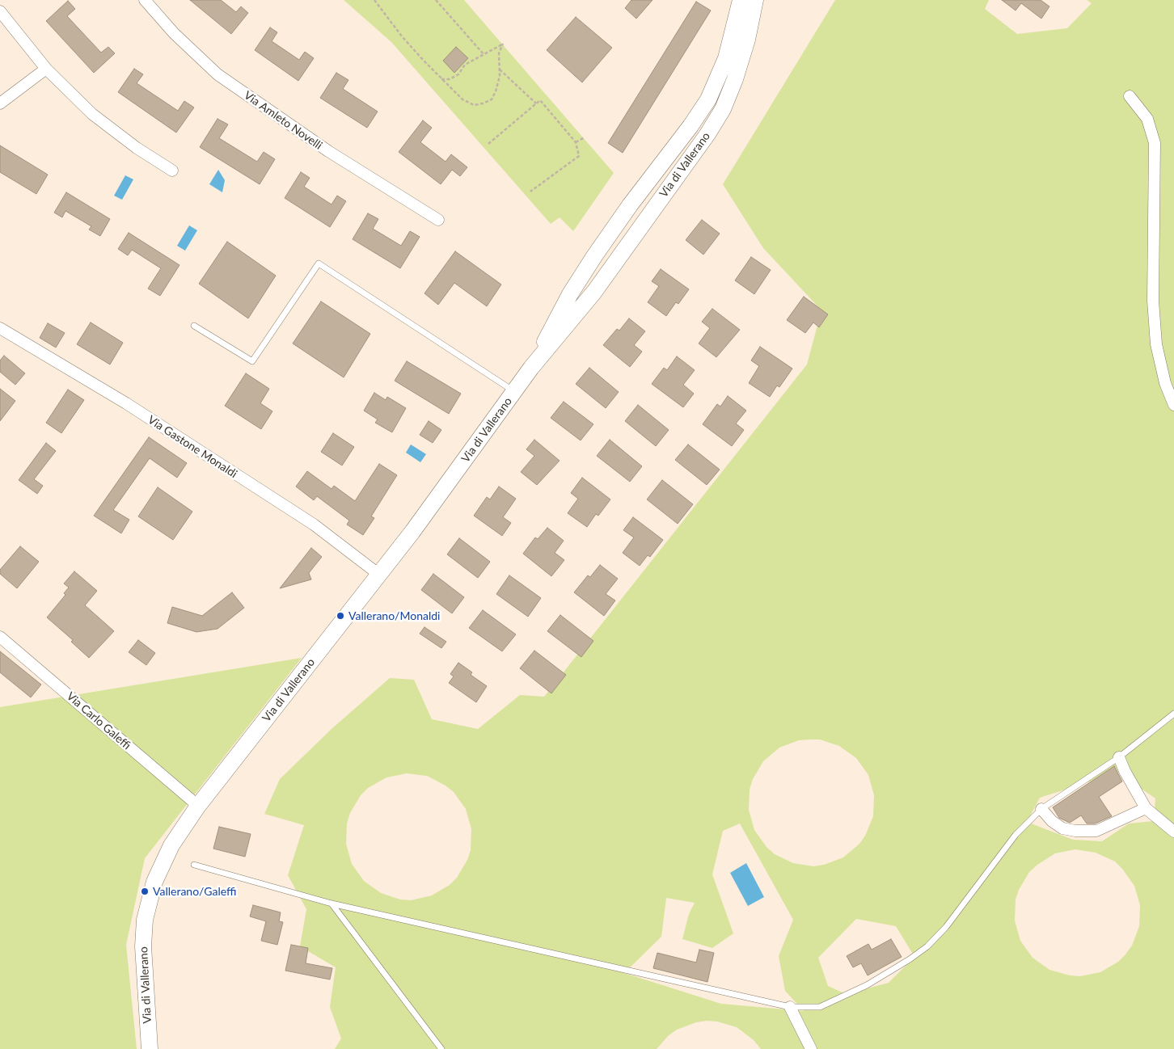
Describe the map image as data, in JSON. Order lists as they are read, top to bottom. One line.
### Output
{"streets":{"street":["Via Amleto Novelli","Via di Vallerano","Via Gastone Monaldi","Via Carlo Galeffi"]},"crossings":[["Via di Vallerano","Via Gastone Monaldi"],["Via di Vallerano","Via Carlo Galeffi"]],"places":["Vallerano/Monaldi","Vallerano/Galeffi"]}
